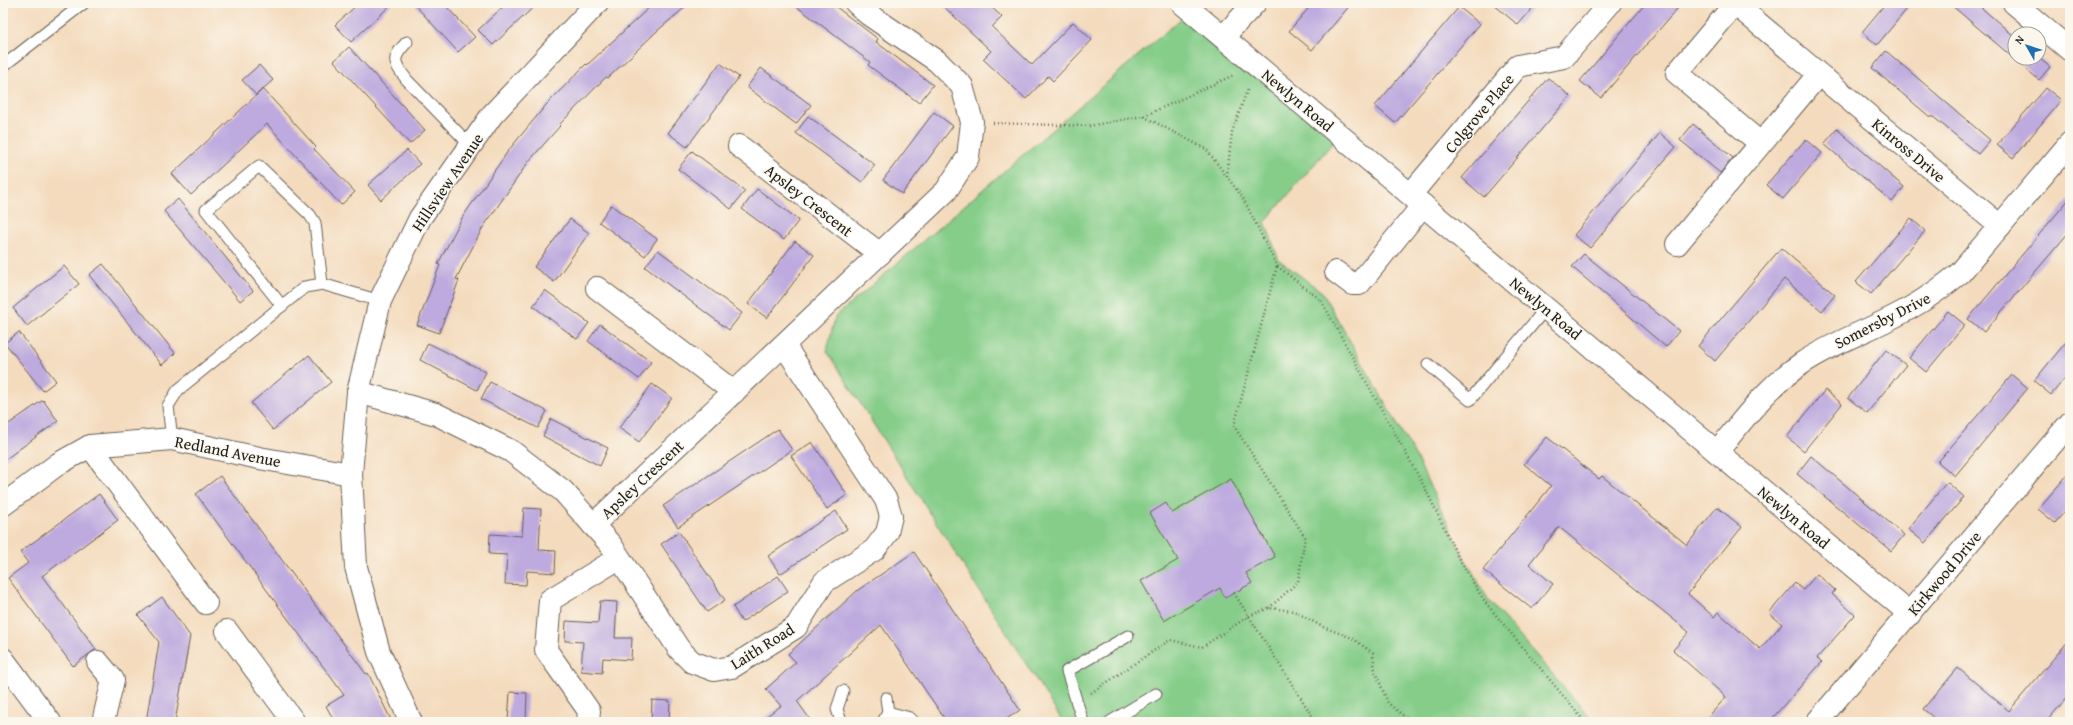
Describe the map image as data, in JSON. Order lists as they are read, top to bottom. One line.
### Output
{"streets":{"street":["Newlyn Road","Colgrove Place","Kinross Drive","Hillsview Avenue","Apsley Crescent","Somersby Drive","Redland Avenue","Kirkwood Drive","Laith Road"]},"crossings":[["Newlyn Road","Colgrove Place"],["Newlyn Road","Somersby Drive"],["Newlyn Road","Kirkwood Drive"],["Kinross Drive","Somersby Drive"],["Hillsview Avenue","Apsley Crescent"],["Hillsview Avenue","Redland Avenue"],["Apsley Crescent","Laith Road"]],"north":"top left"}
